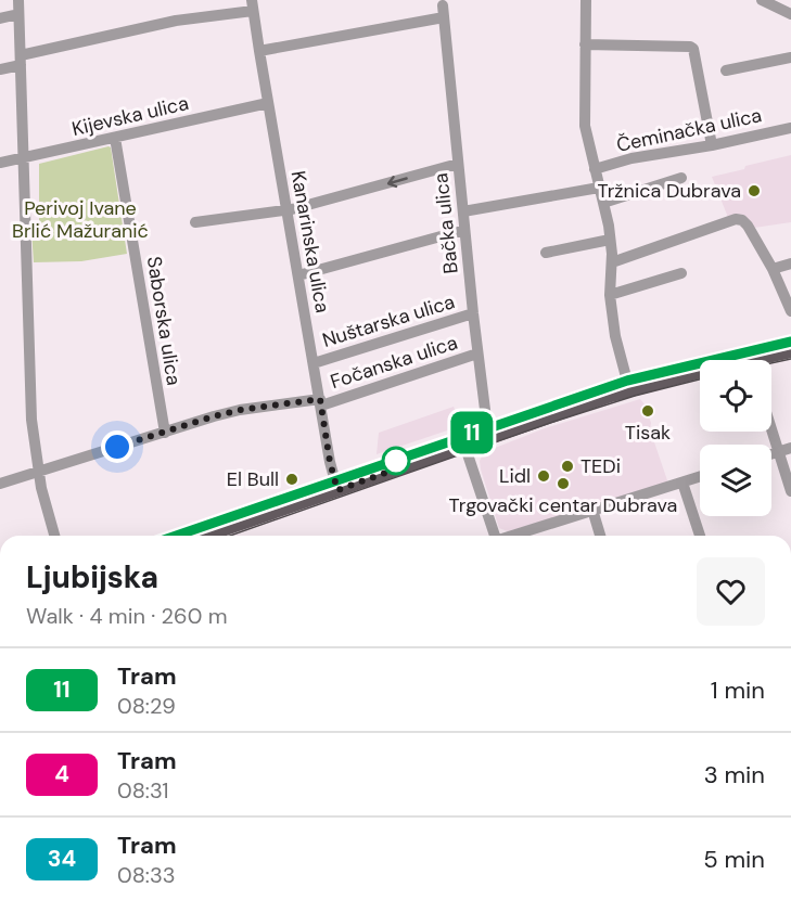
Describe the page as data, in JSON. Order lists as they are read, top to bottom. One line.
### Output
{"streets":{"street":["Kijevska ulica","Čeminačka ulica","Bačka ulica","Kanarinska ulica","Saborska ulica","Nuštarska ulica","Fočanska ulica"]},"crossings":[["Kijevska ulica","Kanarinska ulica"],["Kijevska ulica","Saborska ulica"],["Bačka ulica","Kanarinska ulica"],["Bačka ulica","Nuštarska ulica"],["Bačka ulica","Fočanska ulica"],["Kanarinska ulica","Nuštarska ulica"],["Kanarinska ulica","Fočanska ulica"],["Saborska ulica","Fočanska ulica"]],"parks":["Perivoj Ivane Brlić Mažuranić"],"places":["Tržnica Dubrava","Tisak","TEDi","Lidl","El Bull","Trgovački centar Dubrava"],"lines":["tram line 11"],"page":{"on_map":"11","heading":["Ljubijska","Walk · 4 min · 260 m"],"list":[{"mark":"11","name":"Tram","note":"08:29","value":"1 min"},{"mark":"4","name":"Tram","note":"08:31","value":"3 min"},{"mark":"34","name":"Tram","note":"08:33","value":"5 min"}]}}
